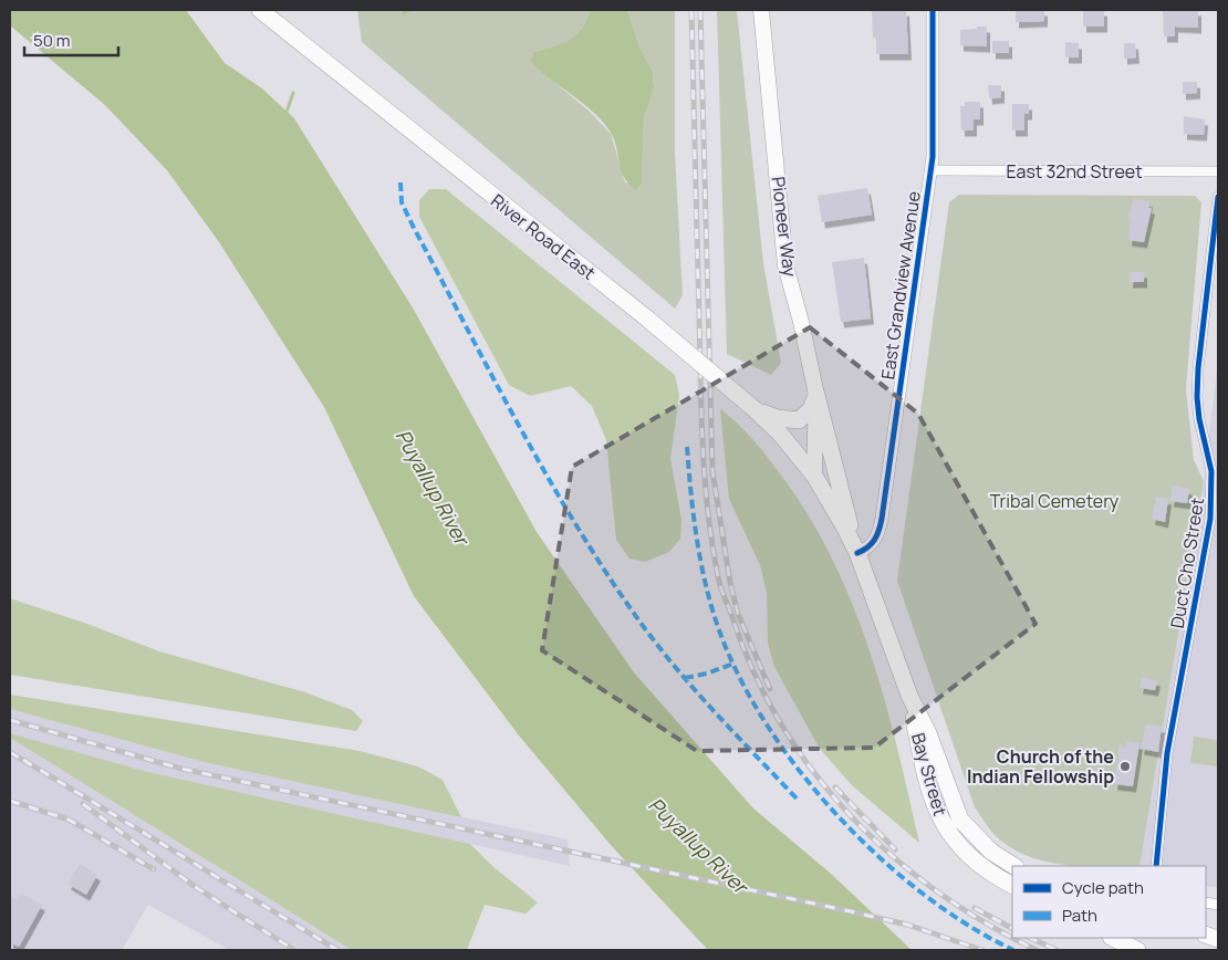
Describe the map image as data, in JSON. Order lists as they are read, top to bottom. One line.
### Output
{"streets":{"main road":["Pioneer Way","River Road East","Bay Street"],"street":["East 32nd Street","East Grandview Avenue","Duct Cho Street"]},"crossings":[["East 32nd Street","East Grandview Avenue"],["Pioneer Way","River Road East"],["River Road East","East Grandview Avenue"],["River Road East","Bay Street"],["East Grandview Avenue","Bay Street"]],"water":["Puyallup River"],"parks":["Tribal Cemetery"],"places":["Church of the Indian Fellowship"],"legend":["Cycle path","Path"],"scale_bar":"50 m"}
